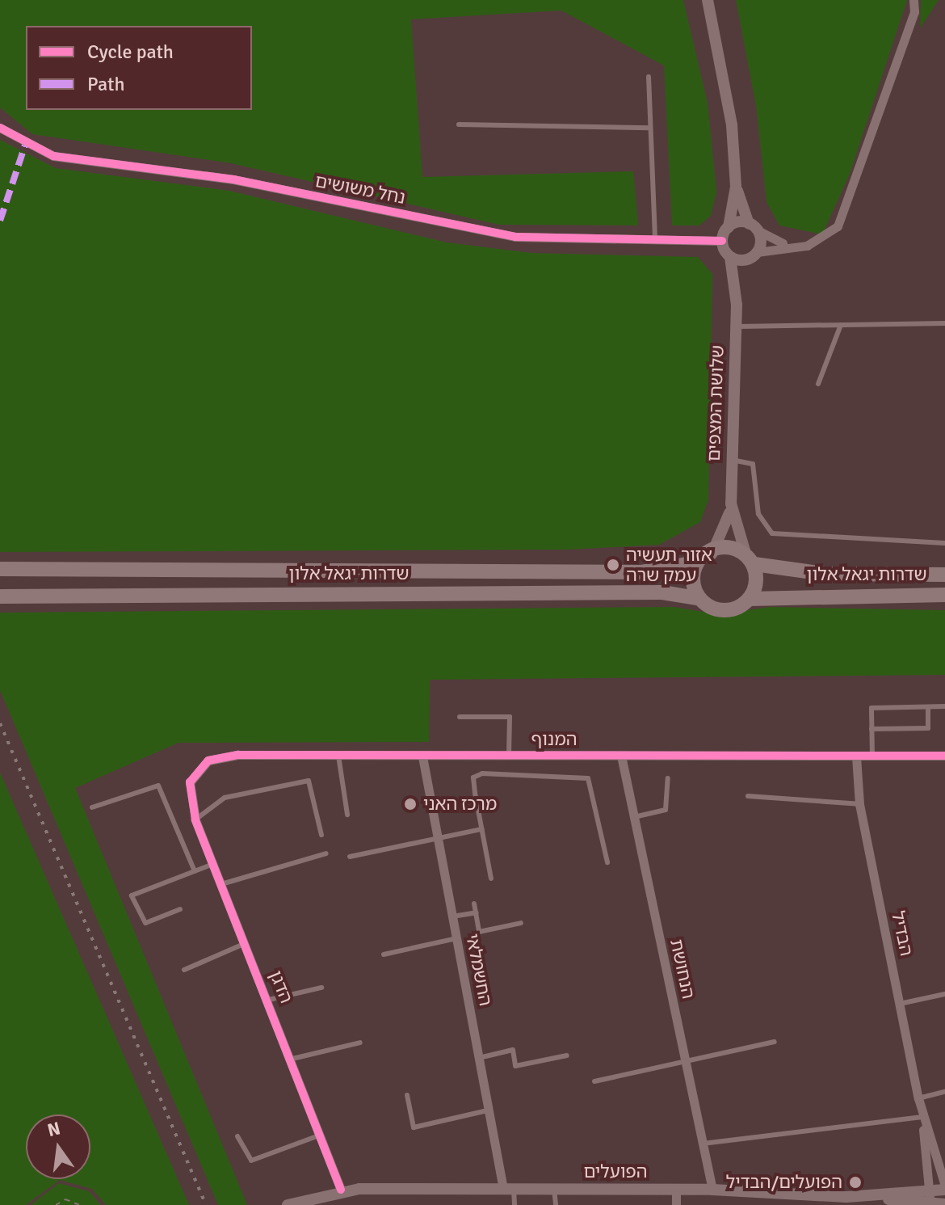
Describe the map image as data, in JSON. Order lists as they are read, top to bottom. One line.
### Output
{"streets":{"highway":["שדרות יגאל אלון"],"street":["נחל משושים","שלושת המצפים","המנוף","הבדיל","הנחושת","החשמלאי","הדגן","הפועלים"]},"crossings":[["נחל משושים","שלושת המצפים"],["שלושת המצפים","שדרות יגאל אלון"],["המנוף","הבדיל"],["המנוף","הנחושת"],["המנוף","החשמלאי"],["המנוף","הדגן"],["הבדיל","הפועלים"],["הנחושת","הפועלים"],["החשמלאי","הפועלים"],["הדגן","הפועלים"]],"places":["אזור תעשיה עמק שרה","מרכז האני","הפועלים/הבדיל"],"legend":["Cycle path","Path"],"north":"top"}
